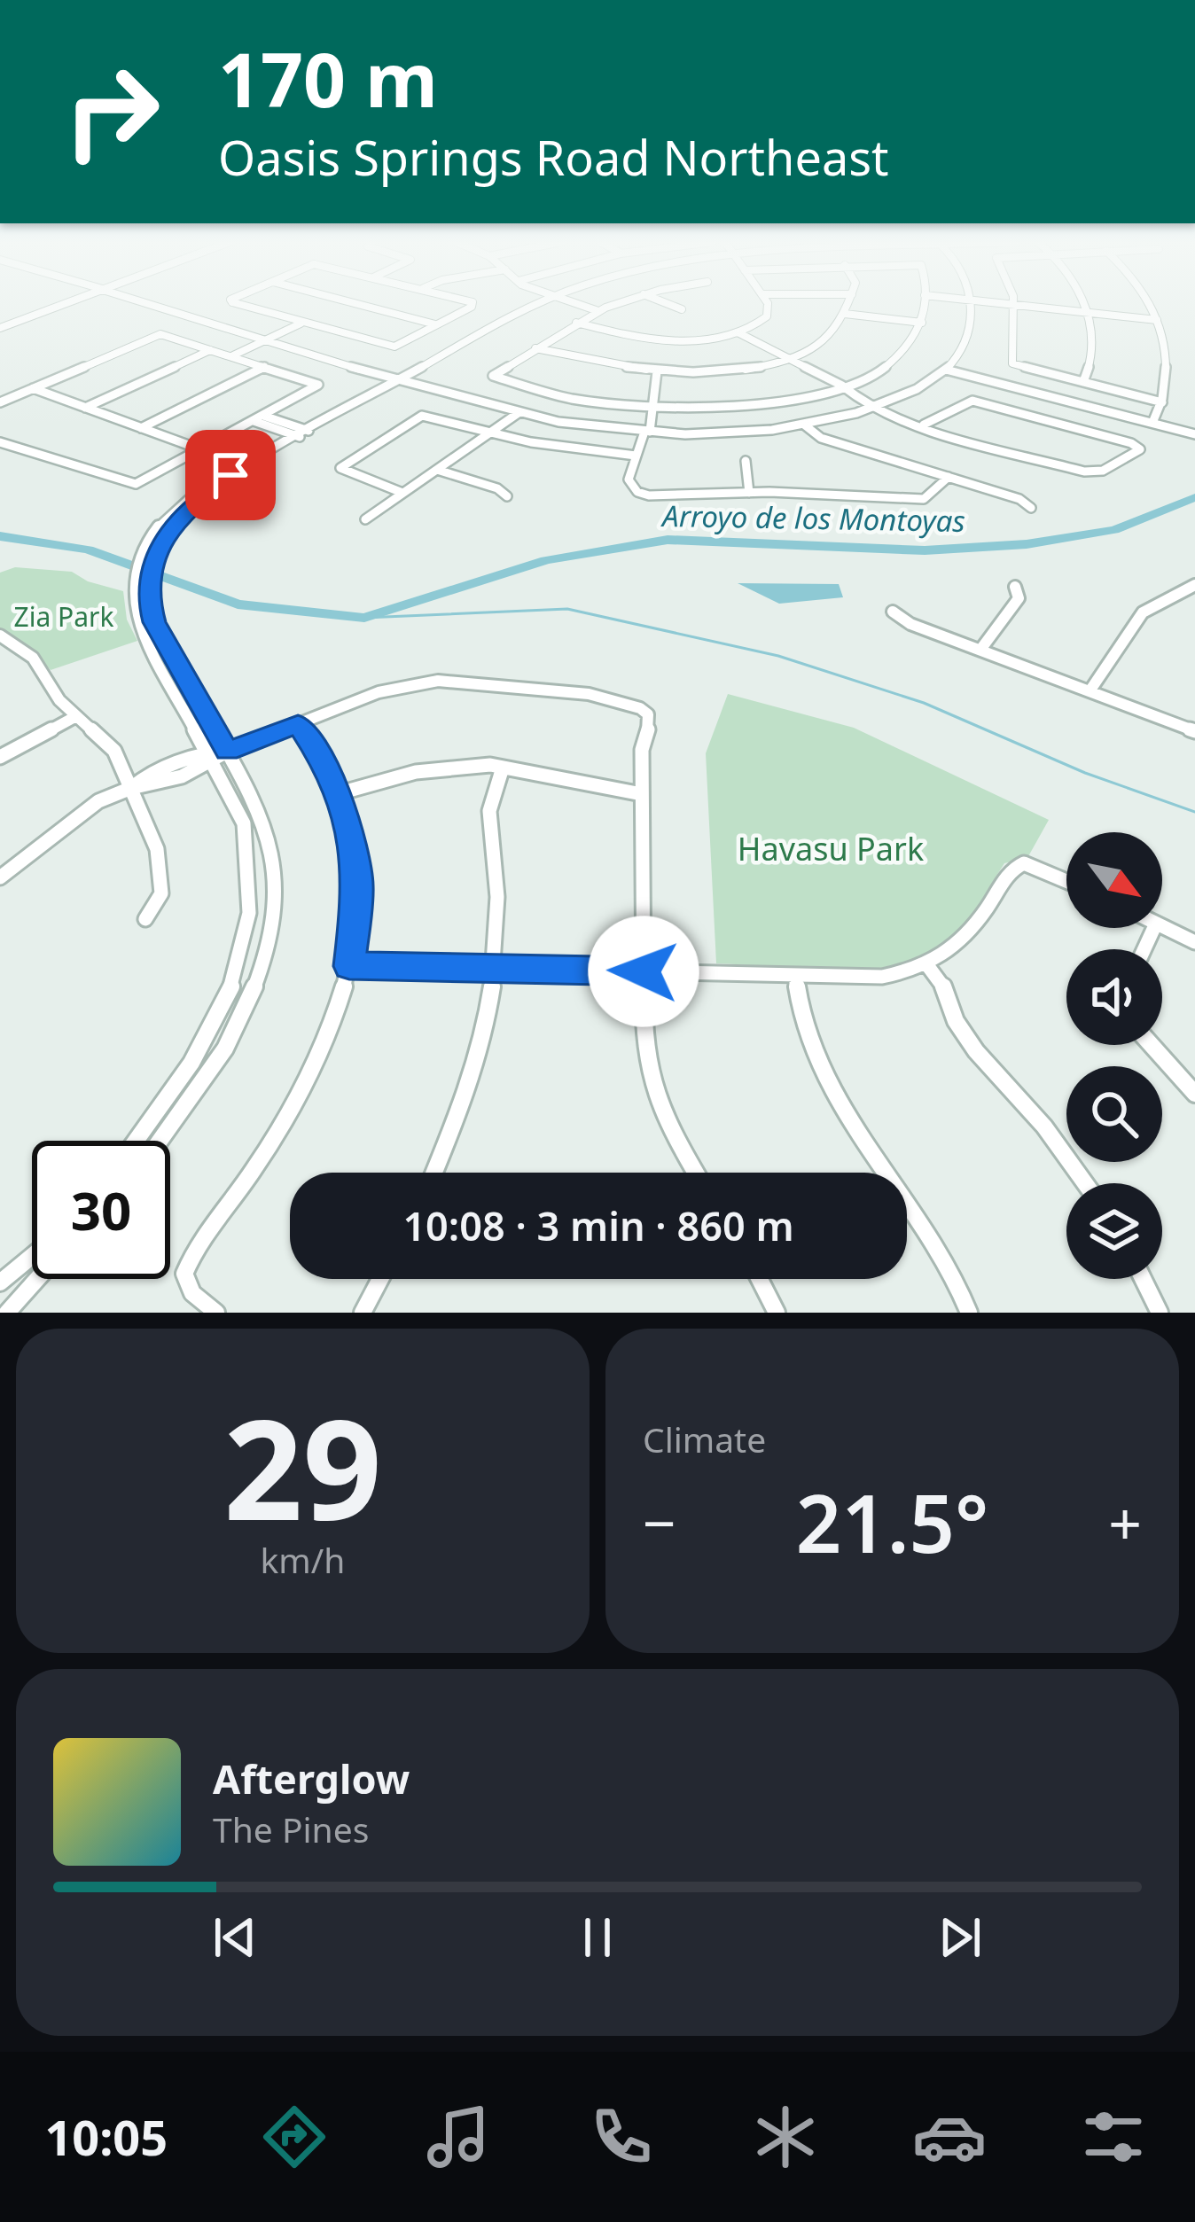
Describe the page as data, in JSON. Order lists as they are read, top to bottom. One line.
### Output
{"water":["Arroyo de los Montoyas"],"parks":["Zia Park","Havasu Park"],"north":"bottom right","page":{"turn":["170 m","Oasis Springs Road Northeast"],"limit":"30","trip":"10:08 · 3 min · 860 m","tile":[["29","km/h"],"Climate"],"heat":["−","21.5°","+"],"song":["Afterglow","The Pines"],"tabs":"10:05"}}
